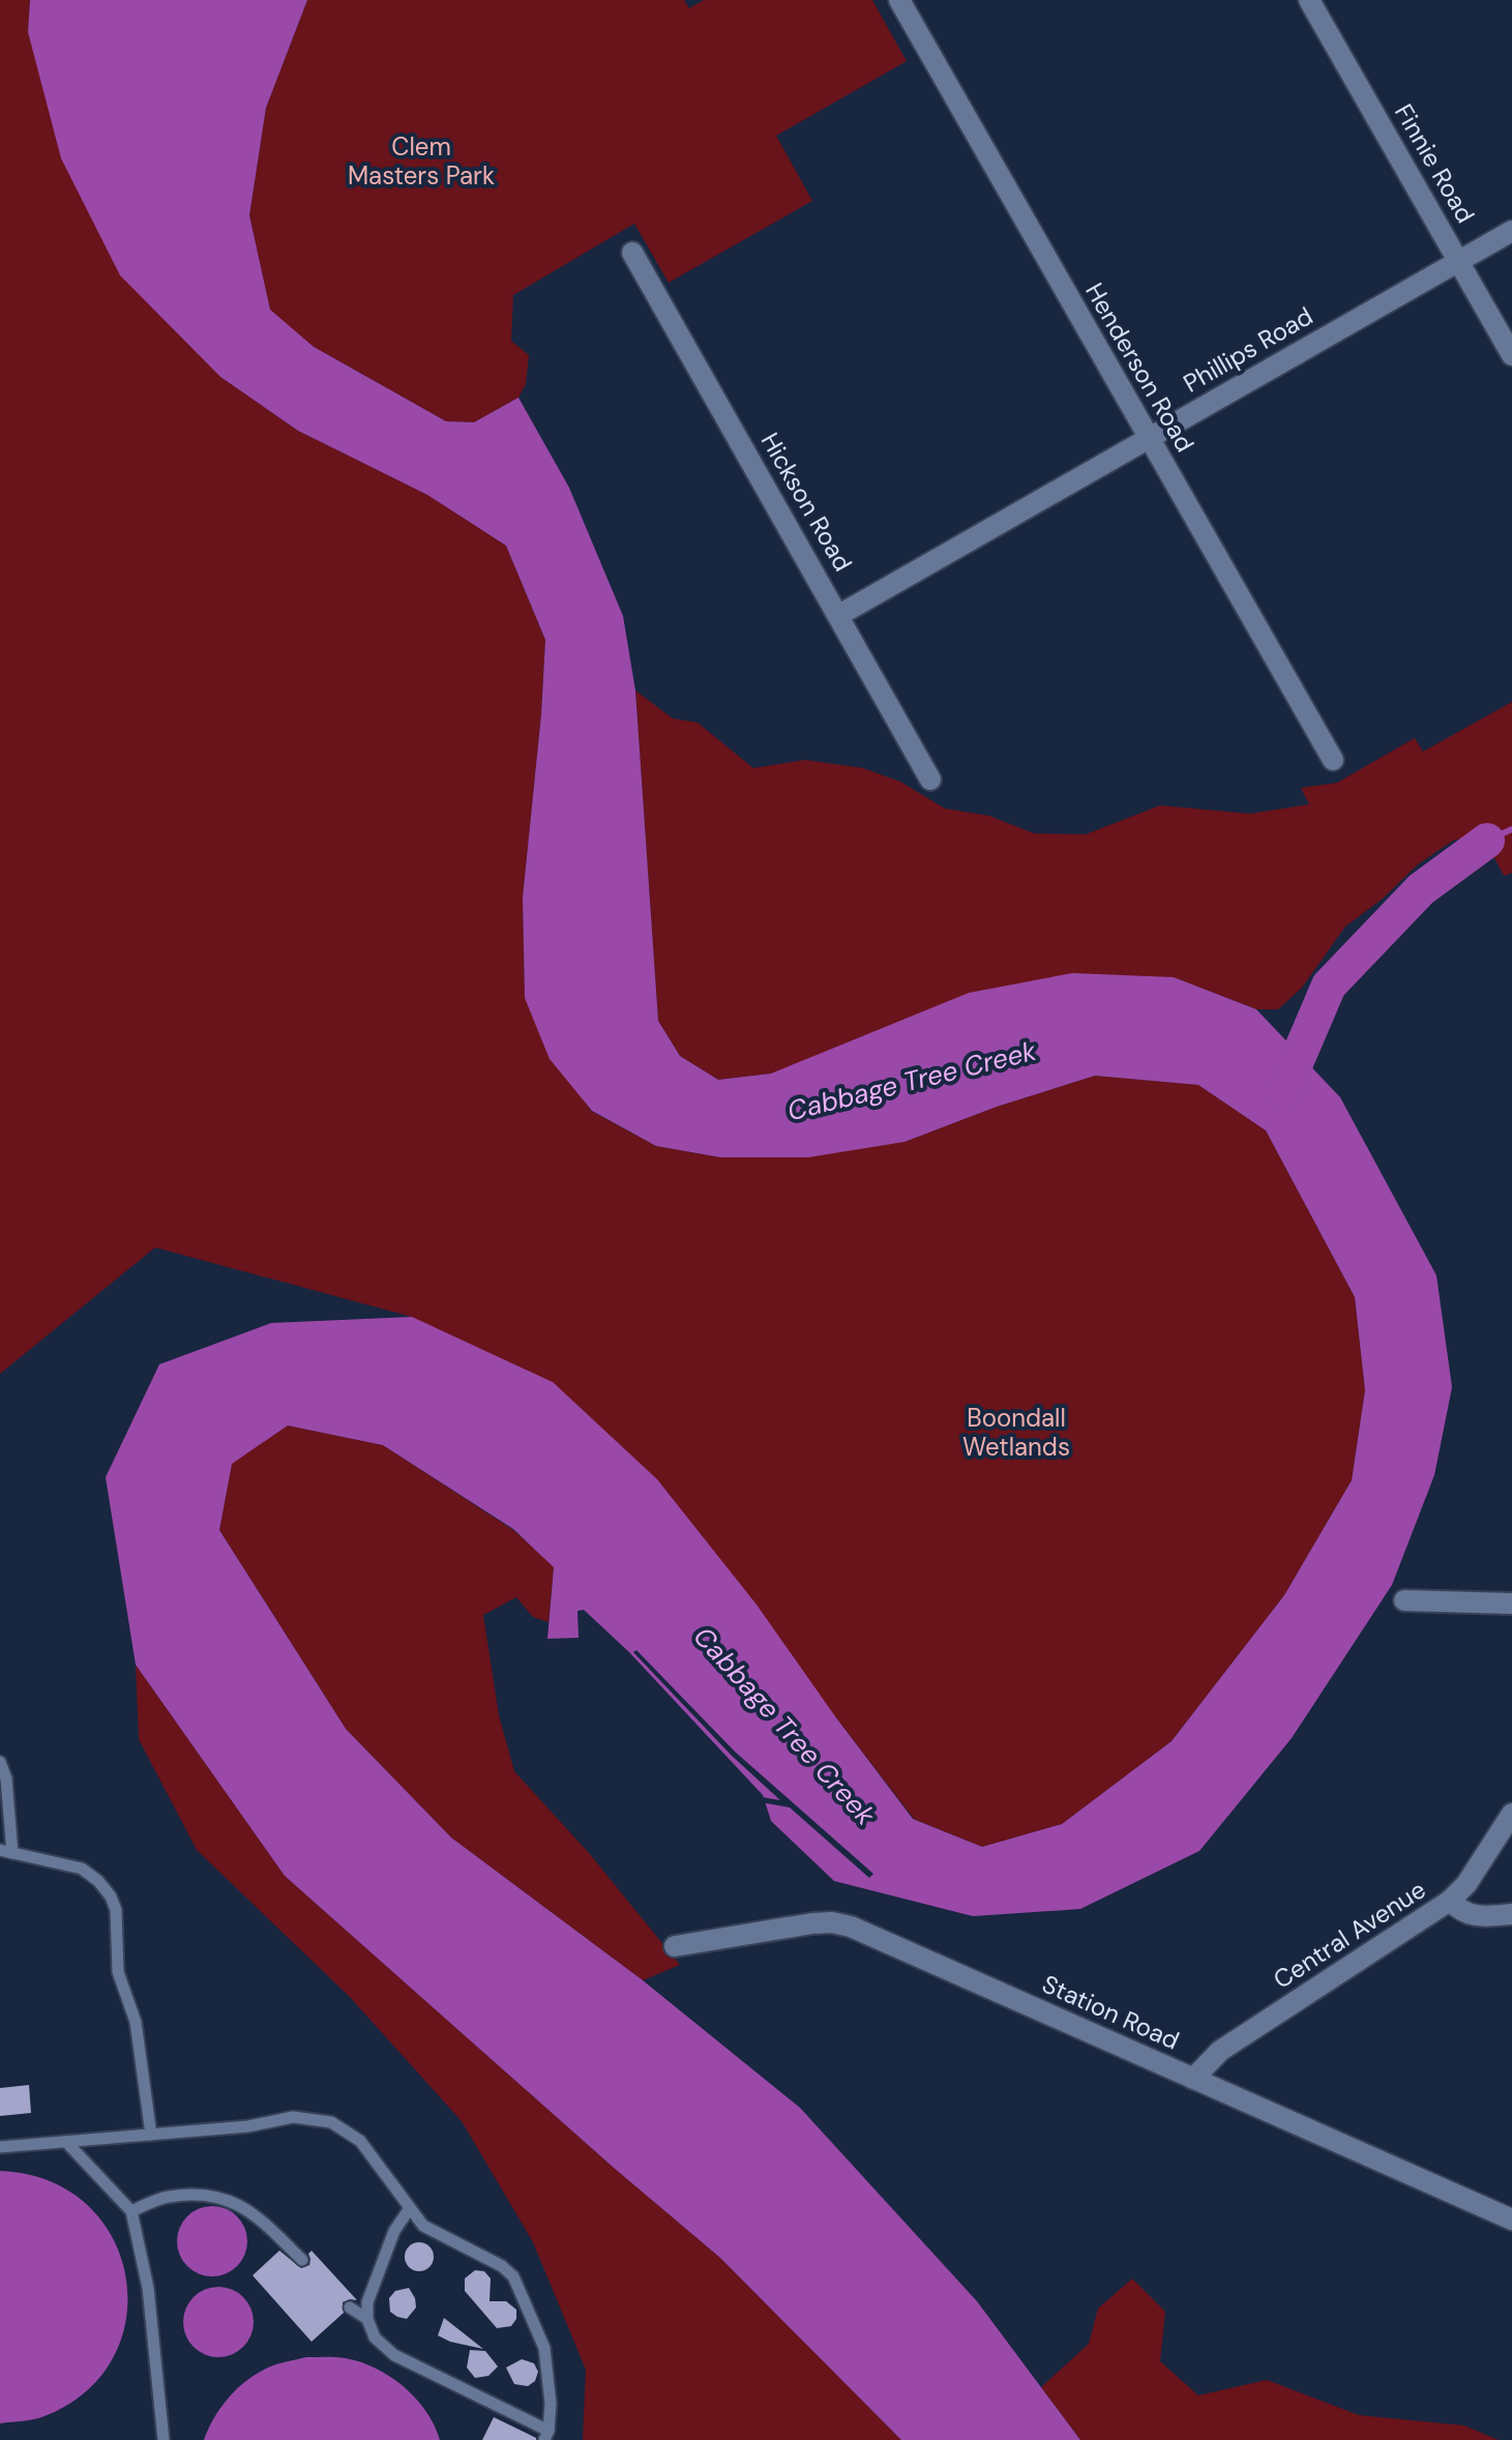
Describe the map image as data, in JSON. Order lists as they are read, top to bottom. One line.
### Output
{"streets":{"street":["Finnie Road","Phillips Road","Henderson Road","Hickson Road","Central Avenue","Station Road"]},"crossings":[["Finnie Road","Phillips Road"],["Phillips Road","Henderson Road"],["Phillips Road","Hickson Road"],["Central Avenue","Station Road"]],"water":["Cabbage Tree Creek"],"parks":["Clem Masters Park","Boondall Wetlands"]}
